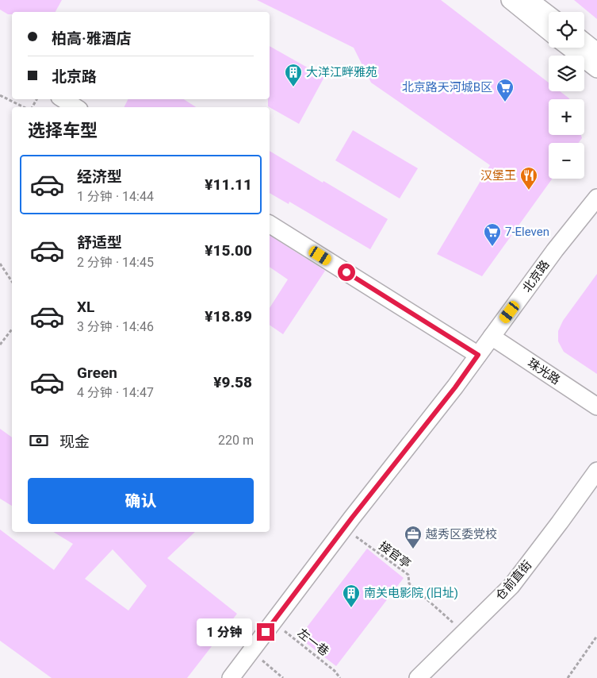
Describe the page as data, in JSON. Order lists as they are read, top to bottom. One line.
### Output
{"streets":{"street":["北京路","珠光路","仓前直街"],"path":["接官亭","左一巷"]},"crossings":[["北京路","珠光路"],["北京路","接官亭"],["北京路","左一巷"],["接官亭","仓前直街"]],"places":{"building":["大洋江畔雅苑","南关电影院 (旧址)"],"supermarket":["北京路天河城B区","7-Eleven"],"restaurant":["汉堡王"],"office":["越秀区委党校"]},"page":{"map_buttons":["+","−"],"banner":["柏高·雅酒店","北京路"],"heading":"选择车型","list":[{"name":"经济型","note":"1 分钟 · 14:44","value":"¥11.11"},{"name":"舒适型","note":"2 分钟 · 14:45","value":"¥15.00"},{"name":"XL","note":"3 分钟 · 14:46","value":"¥18.89"},{"name":"Green","note":"4 分钟 · 14:47","value":"¥9.58"}],"pay":["现金","220 m"],"buttons":"确认","bubble":"1 分钟"}}
